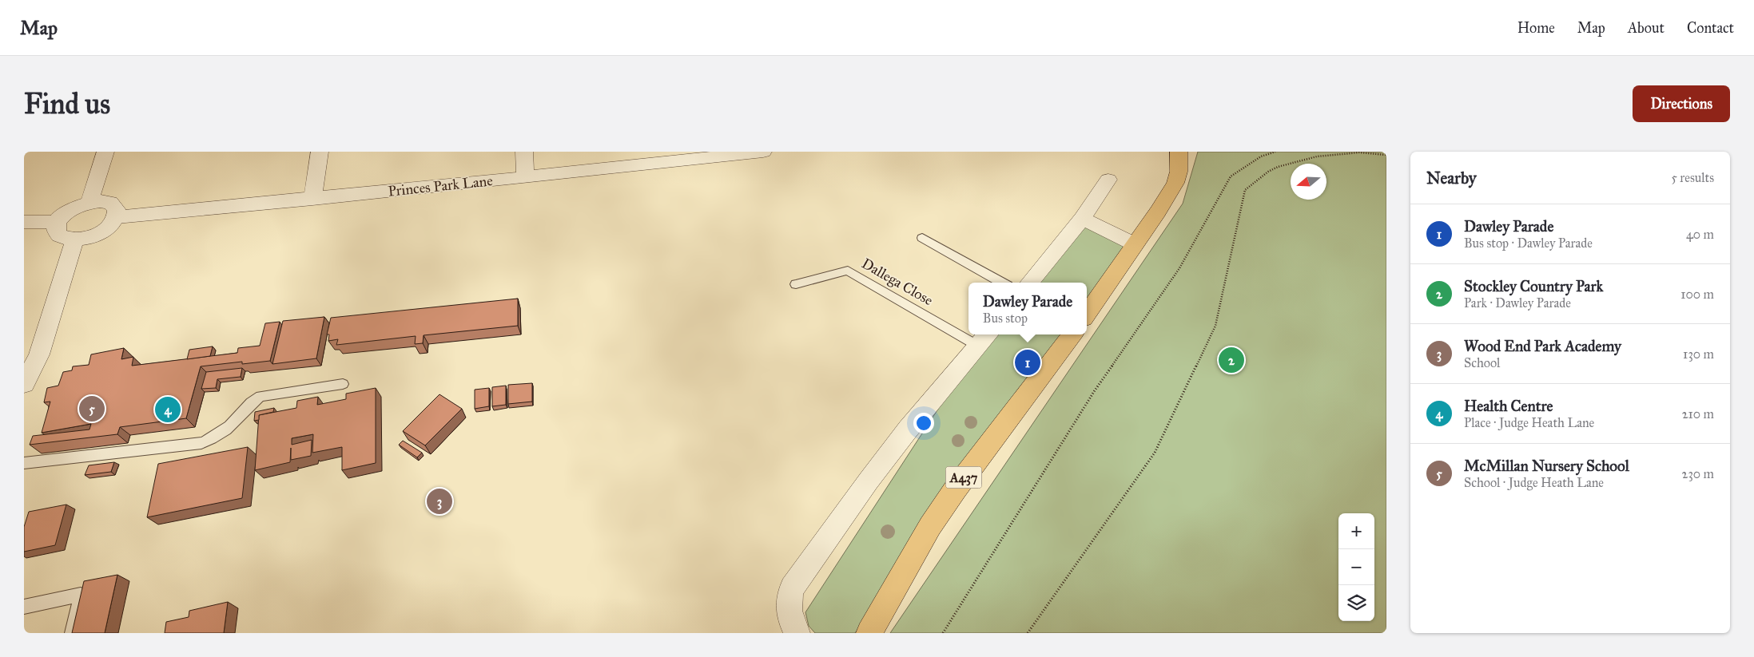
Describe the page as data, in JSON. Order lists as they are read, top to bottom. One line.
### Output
{"streets":{"main road":["A437"],"street":["Princes Park Lane"],"lane":["Dallega Close"]},"north":"left","page":{"header":"Map","nav":["Home","Map","About","Contact"],"buttons":"Directions","title":"Find us","heading":["Nearby","5 results"],"list":[{"mark":"1","name":"Dawley Parade","note":"Bus stop · Dawley Parade","value":"40 m"},{"mark":"2","name":"Stockley Country Park","note":"Park · Dawley Parade","value":"100 m"},{"mark":"3","name":"Wood End Park Academy","note":"School","value":"130 m"},{"mark":"4","name":"Health Centre","note":"Place · Judge Heath Lane","value":"210 m"},{"mark":"5","name":"McMillan Nursery School","note":"School · Judge Heath Lane","value":"230 m"}],"popup":["Dawley Parade","Bus stop"],"pins":["2","1","5","4","3"],"map_buttons":["+","−"]}}
